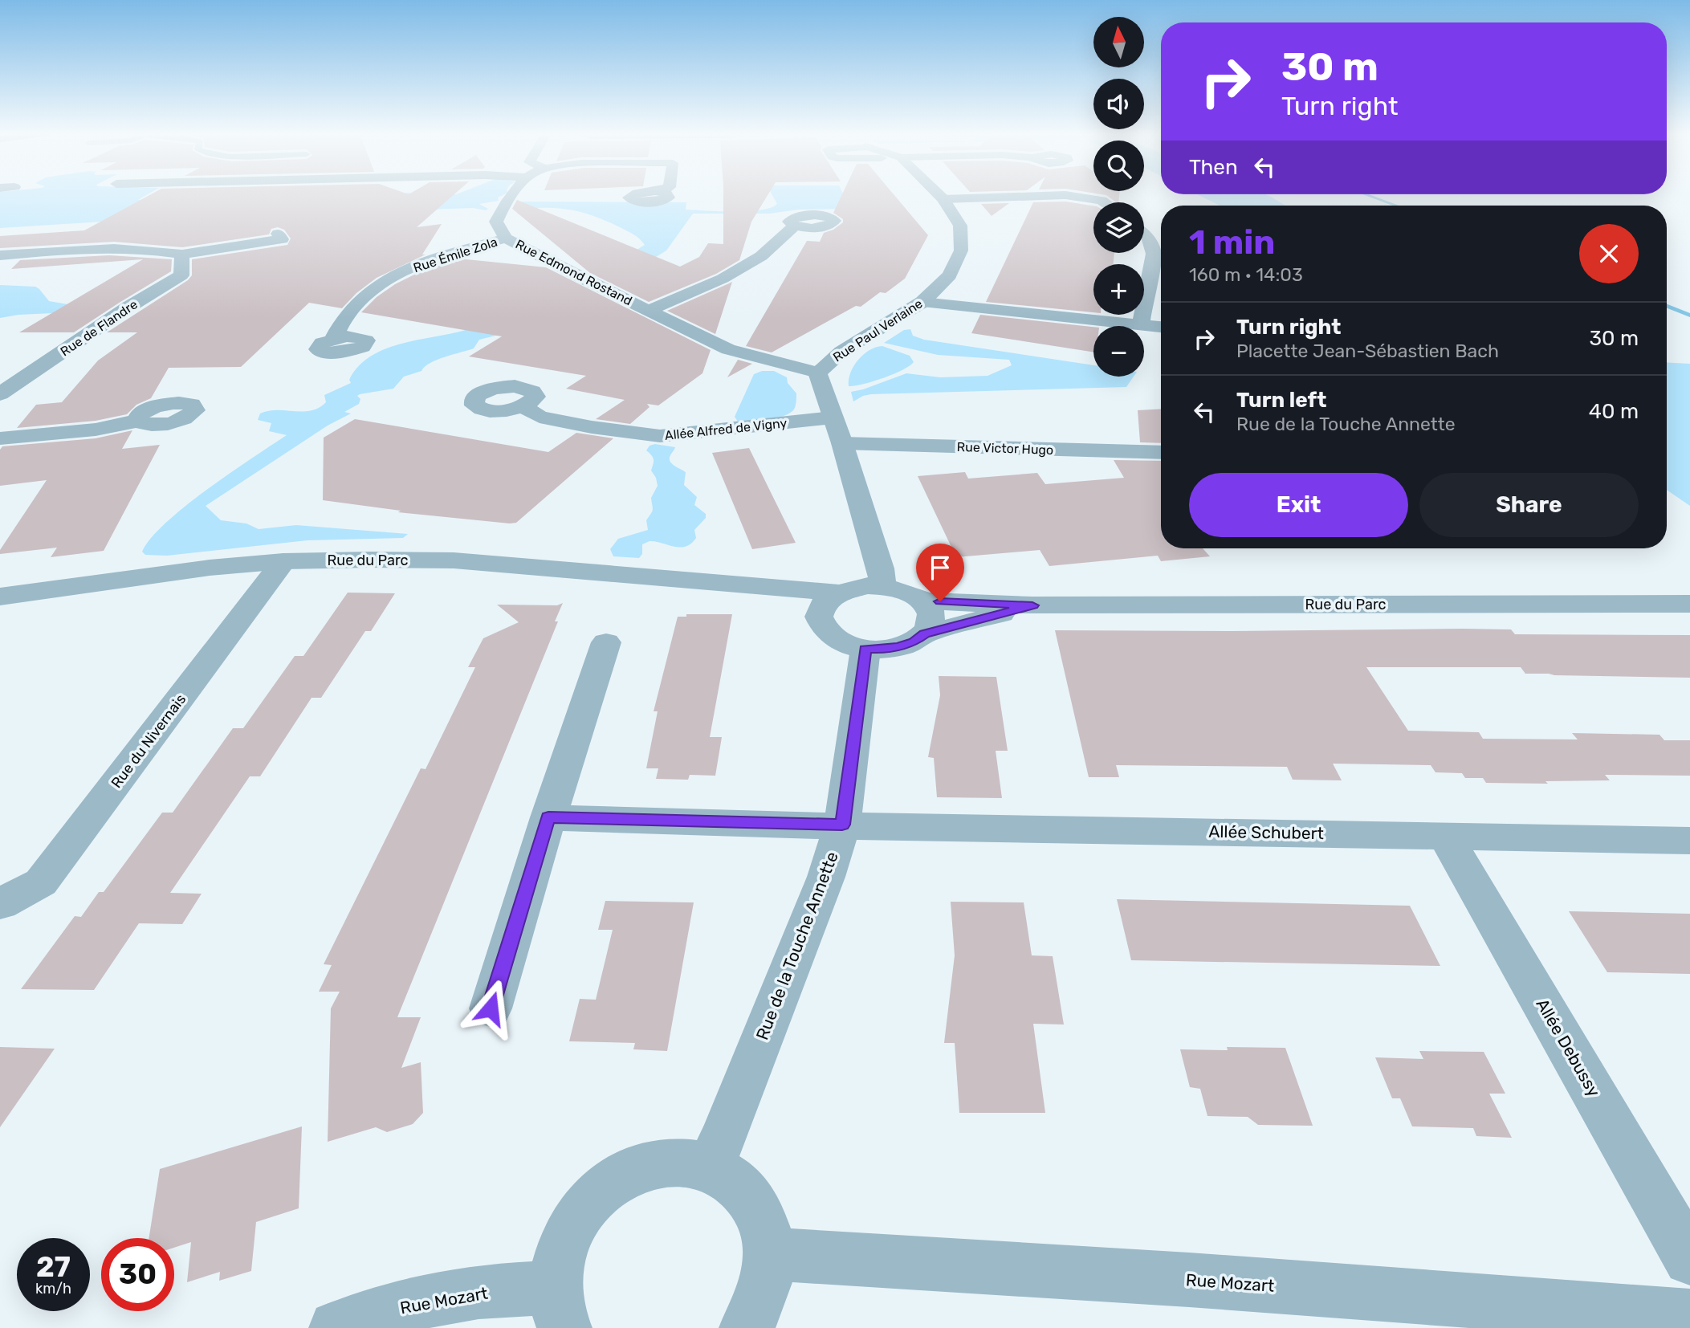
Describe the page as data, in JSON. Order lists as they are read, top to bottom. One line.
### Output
{"streets":{"street":["Rue Émile Zola","Rue Edmond Rostand","Rue de Flandre","Rue Paul Verlaine","Allée Alfred de Vigny","Rue Victor Hugo","Rue du Parc","Rue du Nivernais","Allée Schubert","Rue de la Touche Annette","Allée Debussy","Rue Mozart"]},"crossings":[["Rue Émile Zola","Rue Edmond Rostand"],["Rue Edmond Rostand","Rue Paul Verlaine"],["Rue du Parc","Rue du Nivernais"],["Rue du Parc","Rue de la Touche Annette"],["Allée Schubert","Rue de la Touche Annette"],["Allée Schubert","Allée Debussy"]],"north":"top","page":{"map_buttons":["+","−"],"turn":["30 m","Turn right"],"then":"Then","heading":["1 min","160 m · 14:03"],"list":[{"name":"Turn right","note":"Placette Jean-Sébastien Bach","value":"30 m"},{"name":"Turn left","note":"Rue de la Touche Annette","value":"40 m"}],"buttons":["Exit","Share"],"speed":"27 km/h","limit":"30"}}
